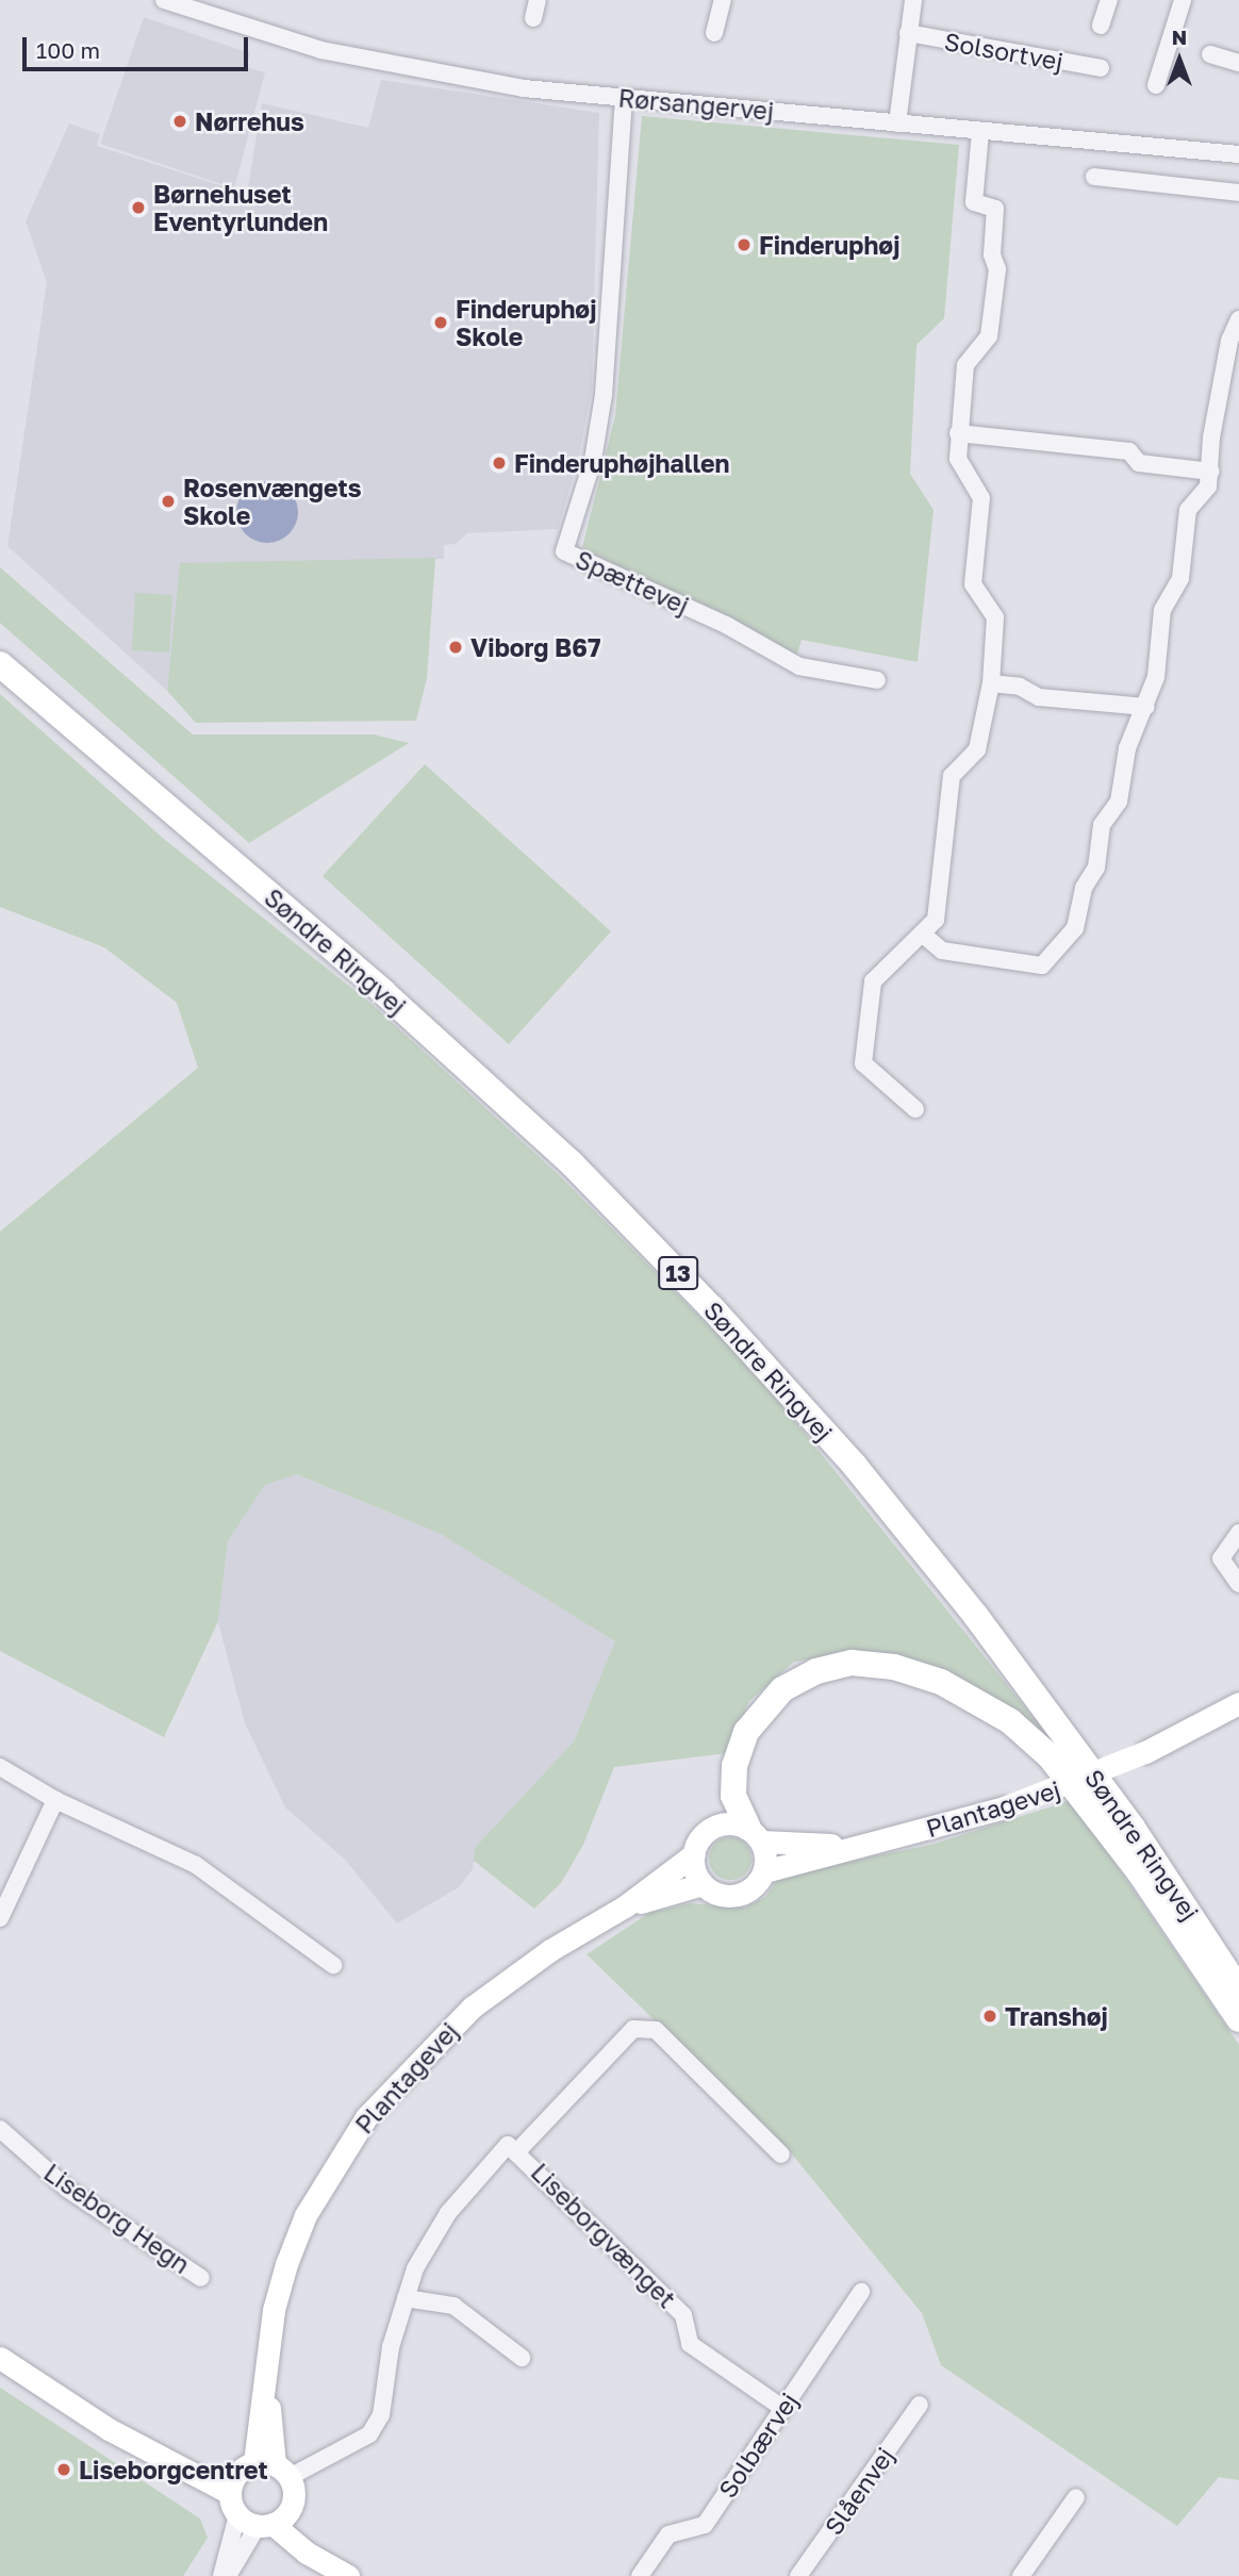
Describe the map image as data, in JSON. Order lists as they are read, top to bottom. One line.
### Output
{"streets":{"main road":["Søndre Ringvej","13"],"street":["Solsortvej","Rørsangervej","Spættevej","Plantagevej","Liseborg Hegn","Liseborgvænget","Solbærvej","Slåenvej"]},"crossings":[["Rørsangervej","Spættevej"],["Plantagevej","Liseborgvænget"],["Liseborgvænget","Solbærvej"]],"places":["Nørrehus","Børnehuset Eventyrlunden","Finderuphøj","Finderuphøj Skole","Finderuphøjhallen","Rosenvængets Skole","Viborg B67","Transhøj","Liseborgcentret"],"scale_bar":"100 m","north":"top"}
